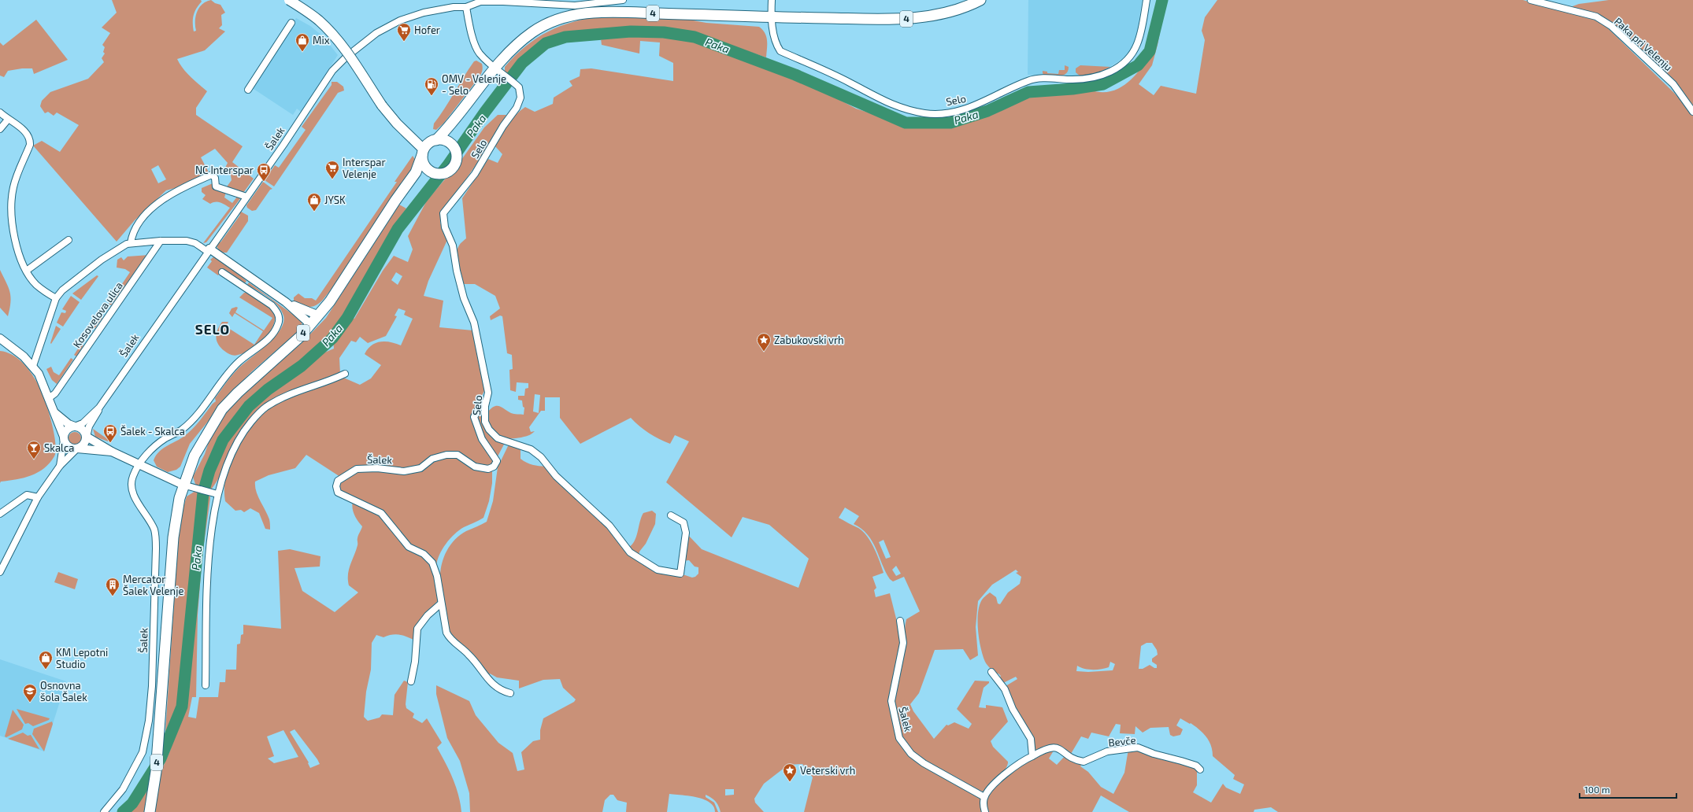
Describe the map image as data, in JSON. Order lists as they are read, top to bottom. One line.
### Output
{"streets":{"main road":["4"],"street":["Paka pri Velenju","Selo","Šalek","Kosovelova ulica","Bevče"]},"crossings":[["4","Selo"],["Selo","Šalek"]],"districts":["SELO"],"water":["Paka"],"places":{"supermarket":["Hofer","Interspar Velenje"],"shop":["Mix","JYSK","KM Lepotni Studio"],"fuel station":["OMV - Velenje - Selo"],"bus stop":["NC Interspar","Šalek - Skalca"],"place":["Zabukovski vrh","Veterski vrh"],"bar":["Skalca"],"building":["Mercator Šalek Velenje"],"school or university":["Osnovna šola Šalek"]},"scale_bar":"100 m"}
